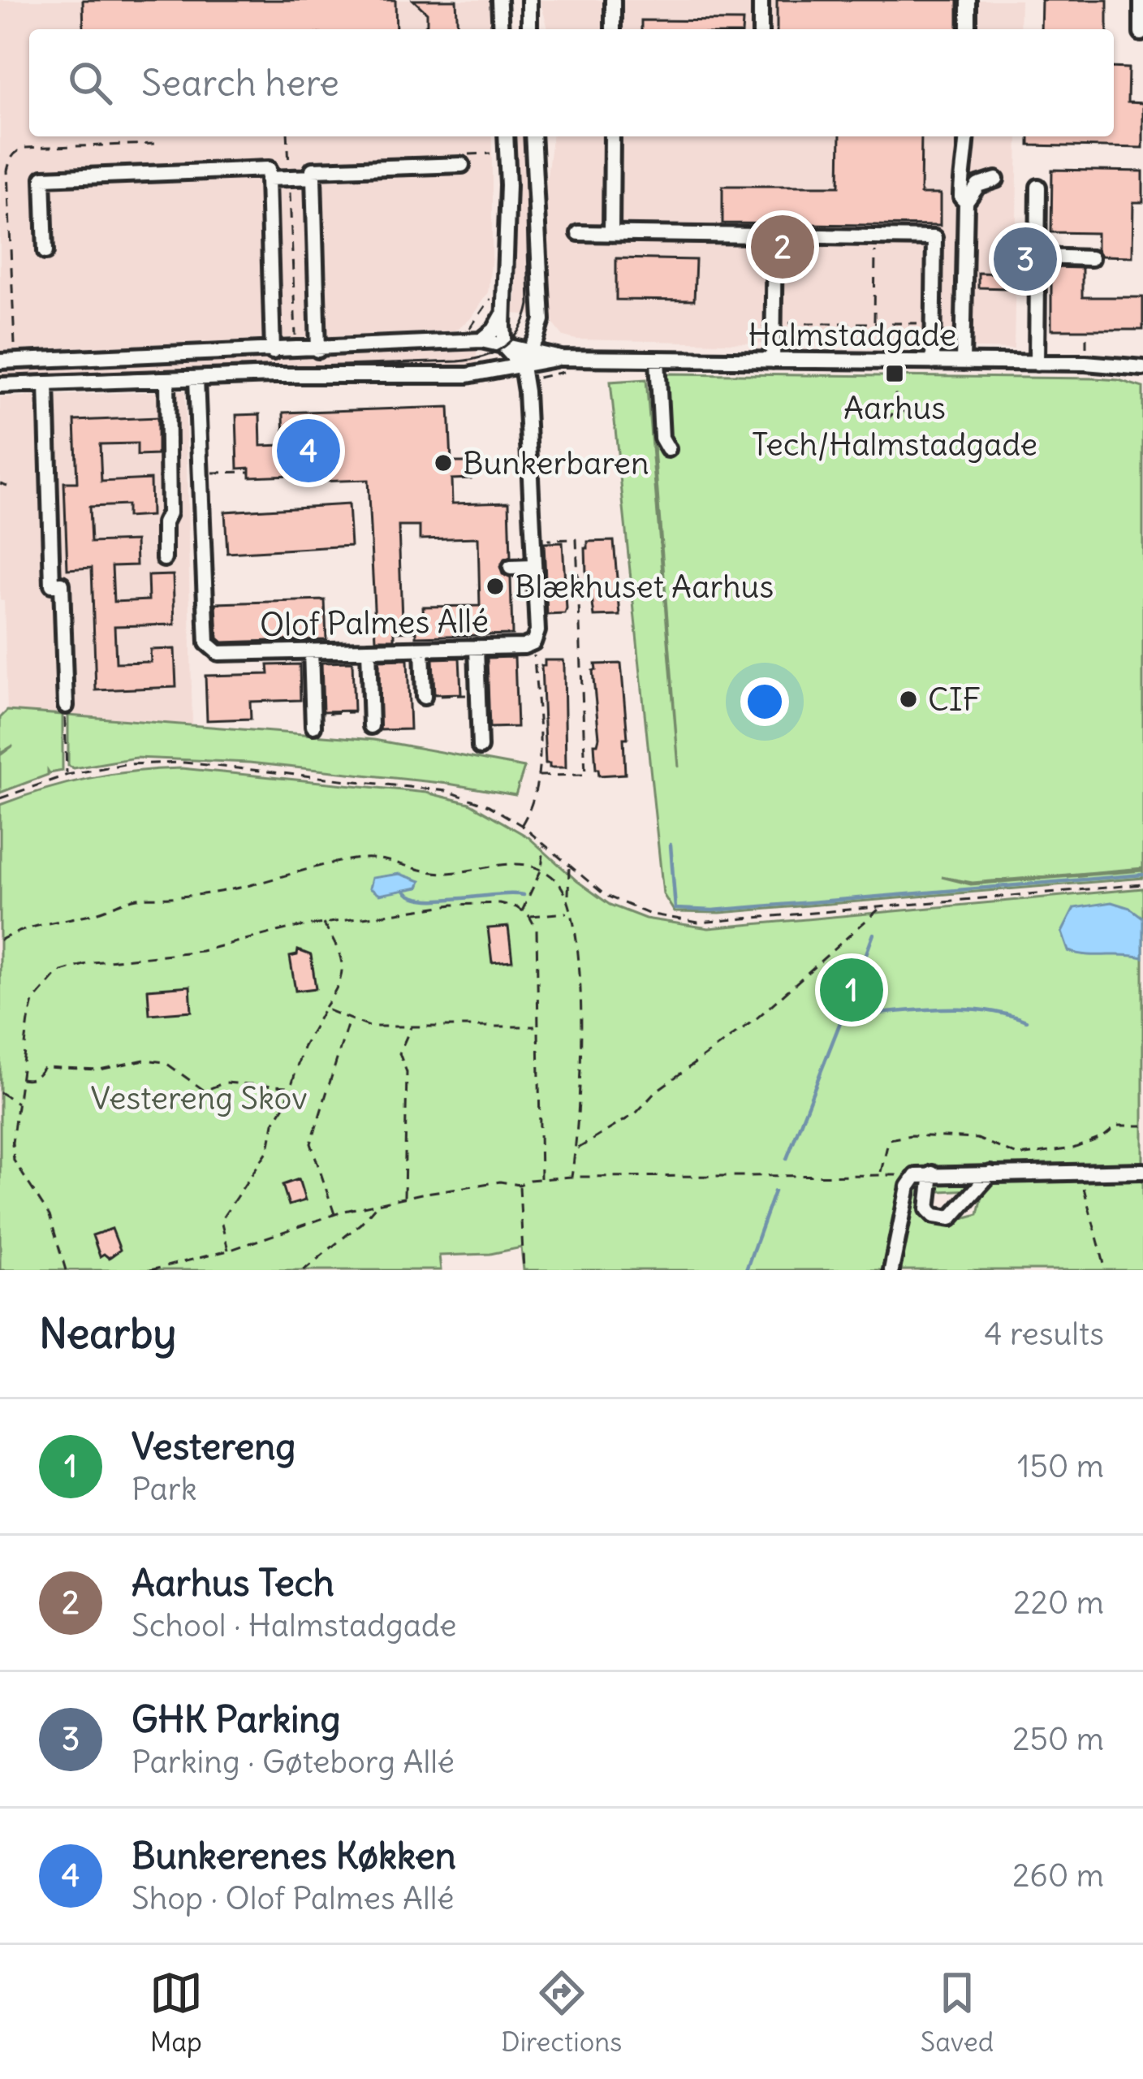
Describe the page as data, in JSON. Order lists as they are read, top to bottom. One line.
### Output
{"streets":{"street":["Halmstadgade","Olof Palmes Allé"]},"crossings":[["Halmstadgade","Olof Palmes Allé"]],"parks":["Vestereng Skov"],"places":{"transit":["Aarhus Tech/Halmstadgade"],"other":["Bunkerbaren","Blækhuset Aarhus","CIF"]},"page":{"search":"Search here","pins":["2","3","4","1"],"heading":["Nearby","4 results"],"list":[{"mark":"1","name":"Vestereng","note":"Park","value":"150 m"},{"mark":"2","name":"Aarhus Tech","note":"School · Halmstadgade","value":"220 m"},{"mark":"3","name":"GHK Parking","note":"Parking · Gøteborg Allé","value":"250 m"},{"mark":"4","name":"Bunkerenes Køkken","note":"Shop · Olof Palmes Allé","value":"260 m"}],"nav":["Map","Directions","Saved"]}}
